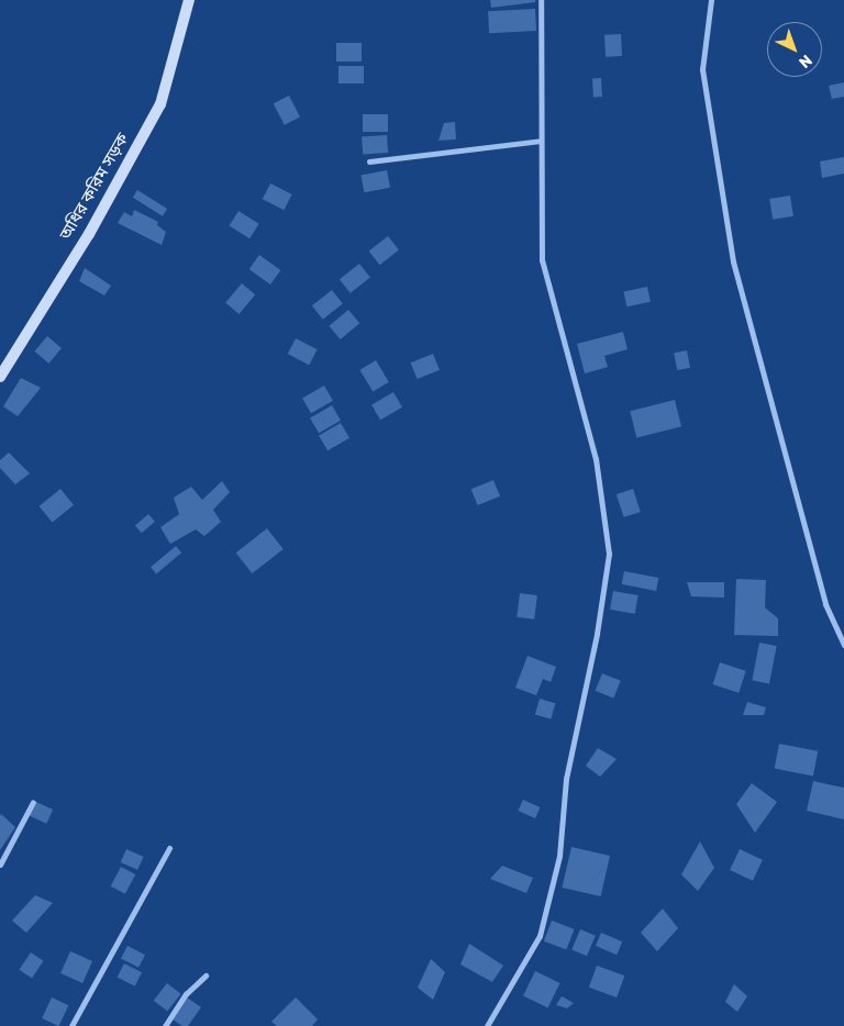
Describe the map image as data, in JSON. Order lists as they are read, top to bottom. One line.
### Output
{"streets":{"main road":["অধির করিম সড়ক"]},"north":"bottom right"}
